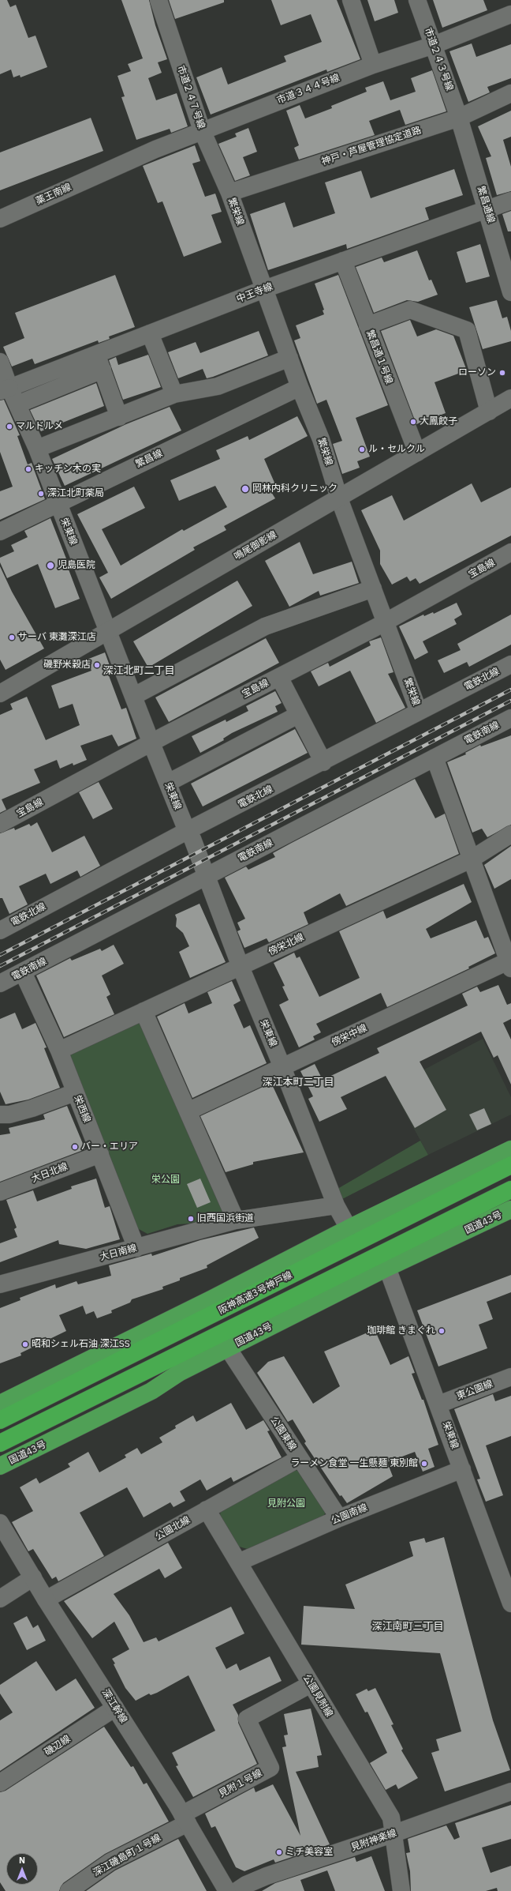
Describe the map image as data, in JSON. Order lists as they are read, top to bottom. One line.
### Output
{"streets":{"highway":["国道43号","阪神高速3号神戸線"],"street":["市道２４３号線","市道３４４号線","市道２４７号線","神戸・芦屋管理協定道路","薬王南線","繁昌通線","繁栄線","中王寺線","繁昌通１号線","繁昌線","栄東線","鳴尾御影線","宝島線","電鉄北線","電鉄南線","傍栄北線","傍栄中線","栄西線","大日北線","大日南線","東公園線","公園東線","公園南線","公園北線","公園見附線","深江幹線","磯辺線","見附１号線","見附神楽線","深江磯島町１号線"]},"crossings":[["市道２４３号線","市道３４４号線"],["市道２４３号線","神戸・芦屋管理協定道路"],["市道２４３号線","繁昌通線"],["市道３４４号線","市道２４７号線"],["市道３４４号線","薬王南線"],["市道２４７号線","神戸・芦屋管理協定道路"],["市道２４７号線","繁栄線"],["神戸・芦屋管理協定道路","繁昌通線"],["神戸・芦屋管理協定道路","繁栄線"],["繁昌通線","中王寺線"],["繁栄線","中王寺線"],["繁栄線","繁昌線"],["繁栄線","鳴尾御影線"],["繁栄線","宝島線"],["繁栄線","電鉄北線"],["中王寺線","繁昌通１号線"],["中王寺線","栄東線"],["繁昌通１号線","鳴尾御影線"],["繁昌線","栄東線"],["栄東線","鳴尾御影線"],["栄東線","宝島線"],["栄東線","電鉄北線"],["栄東線","電鉄南線"],["栄東線","傍栄北線"],["栄東線","傍栄中線"],["栄東線","国道43号"],["栄東線","大日南線"],["栄東線","東公園線"],["栄東線","公園南線"],["電鉄南線","栄西線"],["傍栄北線","栄西線"],["栄西線","大日北線"],["栄西線","大日南線"],["国道43号","公園東線"],["公園東線","公園南線"],["公園東線","公園北線"],["公園南線","公園見附線"],["公園北線","公園見附線"],["公園北線","深江幹線"],["公園見附線","見附１号線"],["公園見附線","見附神楽線"],["深江幹線","磯辺線"],["深江幹線","見附１号線"],["深江幹線","深江磯島町１号線"],["見附１号線","深江磯島町１号線"]],"districts":["深江北町二丁目","深江本町二丁目","深江南町三丁目"],"parks":["栄公園","見附公園"],"places":["ローソン","大鳳餃子","マルドルメ","ル・セルクル","キッチン木の実","岡林内科クリニック","深江北町薬局","児島医院","サーバ 東灘深江店","磯野米穀店","バー・エリア","旧西国浜街道","珈琲館 きまぐれ","昭和シェル石油 深江SS","ラーメン食堂 一生懸麺 東別館","ミチ美容室"],"north":"top"}
